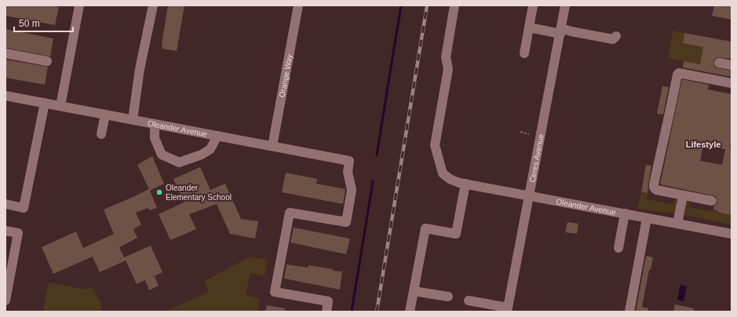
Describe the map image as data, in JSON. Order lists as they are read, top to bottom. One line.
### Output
{"streets":{"street":["Orange Way","Oleander Avenue","Ceres Avenue"]},"crossings":[["Orange Way","Oleander Avenue"],["Oleander Avenue","Ceres Avenue"]],"districts":["Lifestyle"],"places":["Oleander Elementary School"],"scale_bar":"50 m"}
